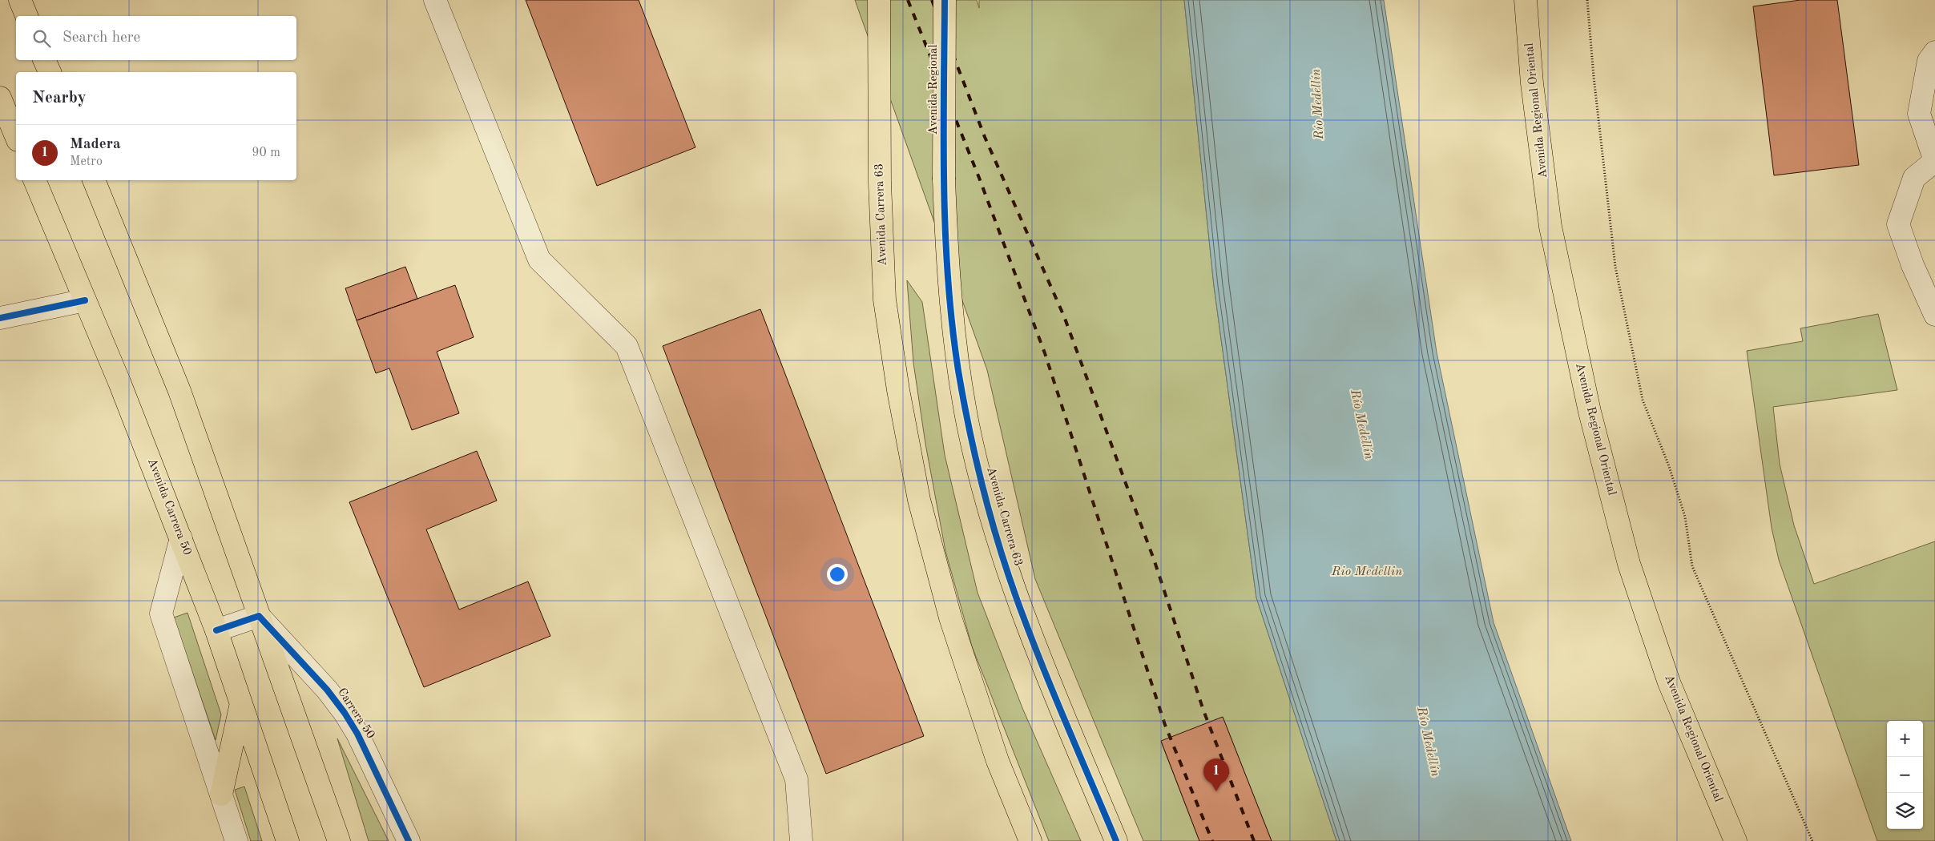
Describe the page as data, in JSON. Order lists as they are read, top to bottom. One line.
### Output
{"streets":{"main road":["Avenida Regional","Avenida Regional Oriental","Avenida Carrera 63","Avenida Carrera 50"],"street":["Carrera 50"]},"crossings":[["Avenida Regional","Avenida Carrera 63"]],"water":["Río Medellín","Rio Medellin"],"page":{"search":"Search here","heading":"Nearby","list":[{"mark":"1","name":"Madera","note":"Metro","value":"90 m"}],"map_buttons":["+","−"],"pins":"1"}}
